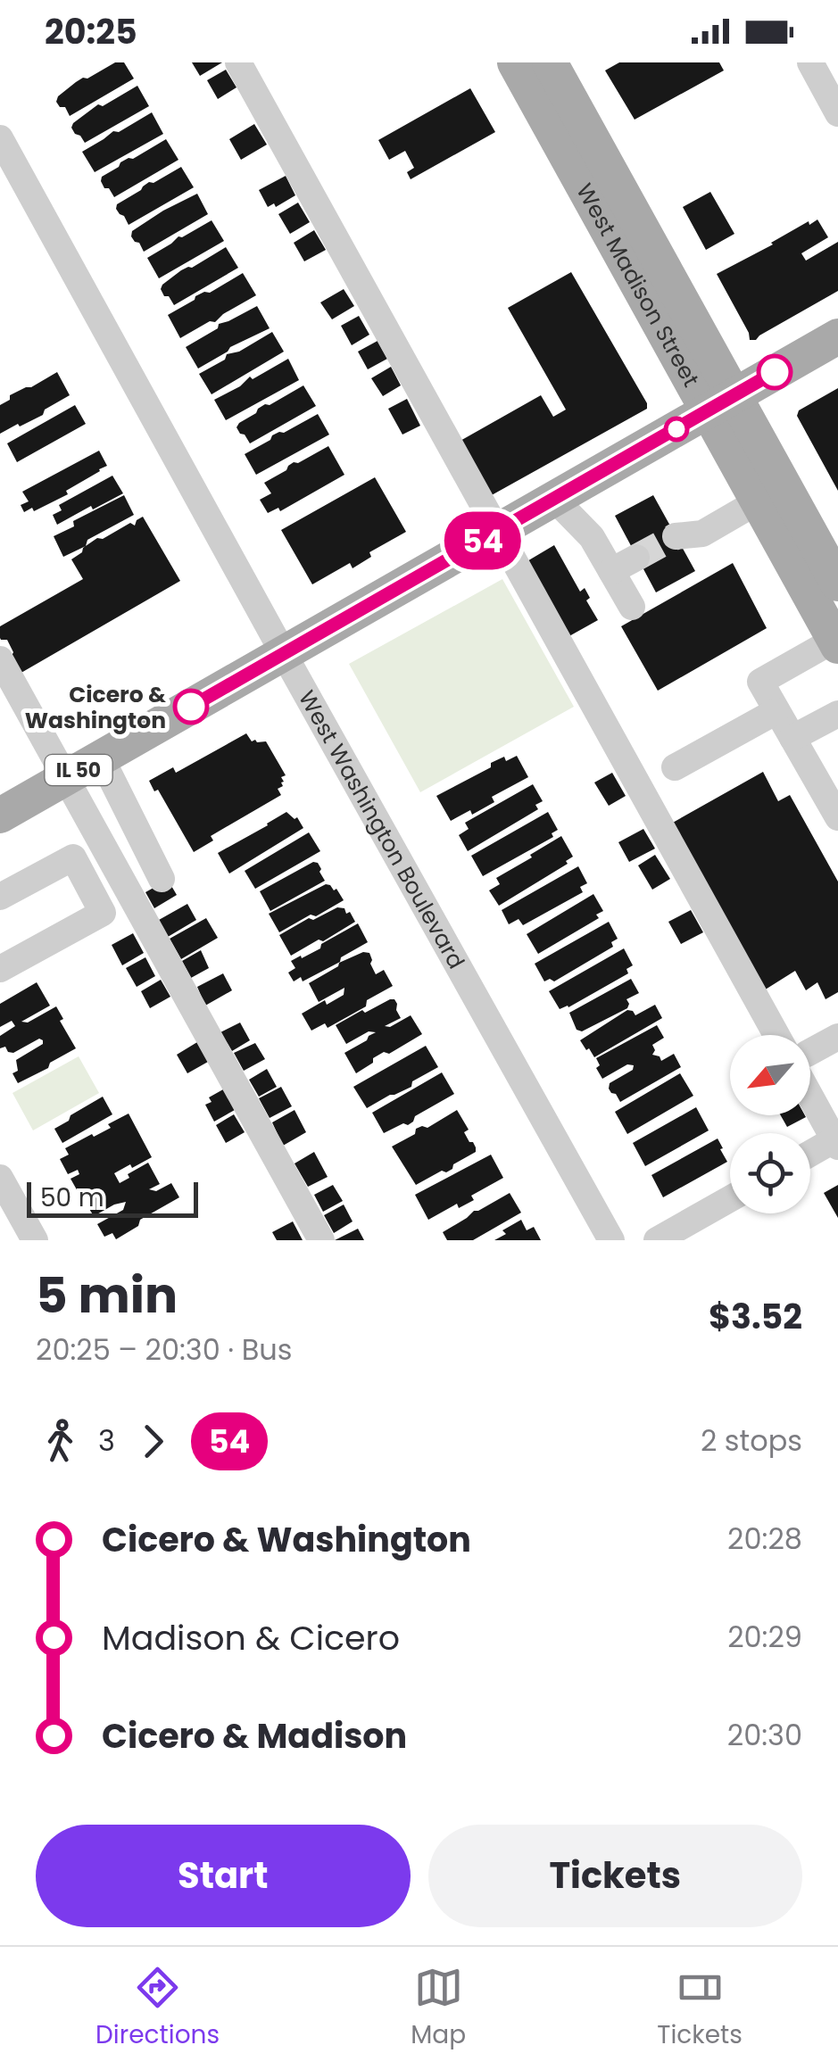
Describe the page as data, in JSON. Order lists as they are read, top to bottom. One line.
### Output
{"streets":{"main road":["West Madison Street","IL 50"],"street":["West Washington Boulevard"]},"crossings":[["West Madison Street","IL 50"],["IL 50","West Washington Boulevard"]],"places":["Cicero & Washington"],"lines":["bus line 54"],"scale_bar":"50 m","north":"bottom left","page":{"status":"20:25","on_map":"54","scale":"50 m","heading":["5 min","20:25 – 20:30 · Bus","$3.52"],"legs":["3","54","2 stops"],"list":[{"name":"Cicero & Washington","value":"20:28"},{"name":"Madison & Cicero","value":"20:29"},{"name":"Cicero & Madison","value":"20:30"}],"buttons":["Start","Tickets"],"tabs":["Directions","Map","Tickets"]}}
